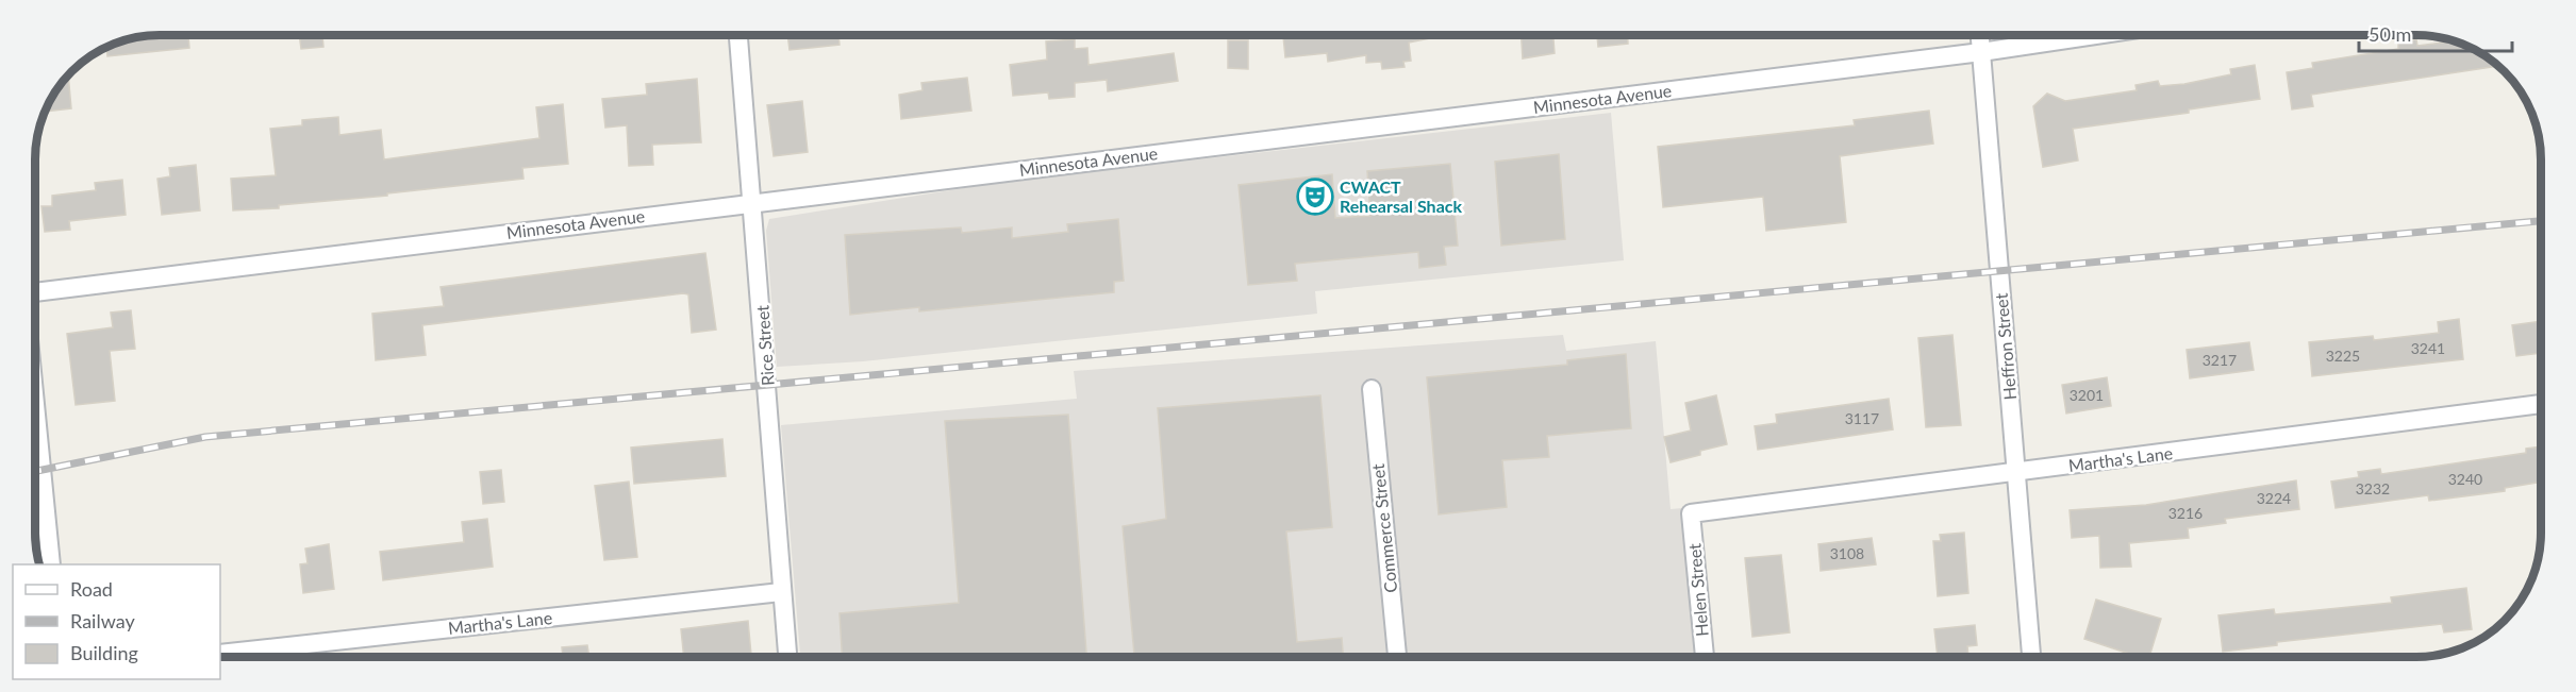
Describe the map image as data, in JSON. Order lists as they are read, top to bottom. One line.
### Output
{"streets":{"street":["Minnesota Avenue","Rice Street","Heffron Street","Martha's Lane","Commerce Street","Helen Street"]},"crossings":[["Minnesota Avenue","Rice Street"],["Minnesota Avenue","Heffron Street"],["Rice Street","Martha's Lane"],["Heffron Street","Martha's Lane"],["Martha's Lane","Helen Street"]],"places":{"theatre":["CWACT Rehearsal Shack"]},"house_numbers":["3241","3225","3217","3201","3117","3240","3232","3224","3216","3108"],"legend":["Road","Railway","Building"],"scale_bar":"50 m"}
